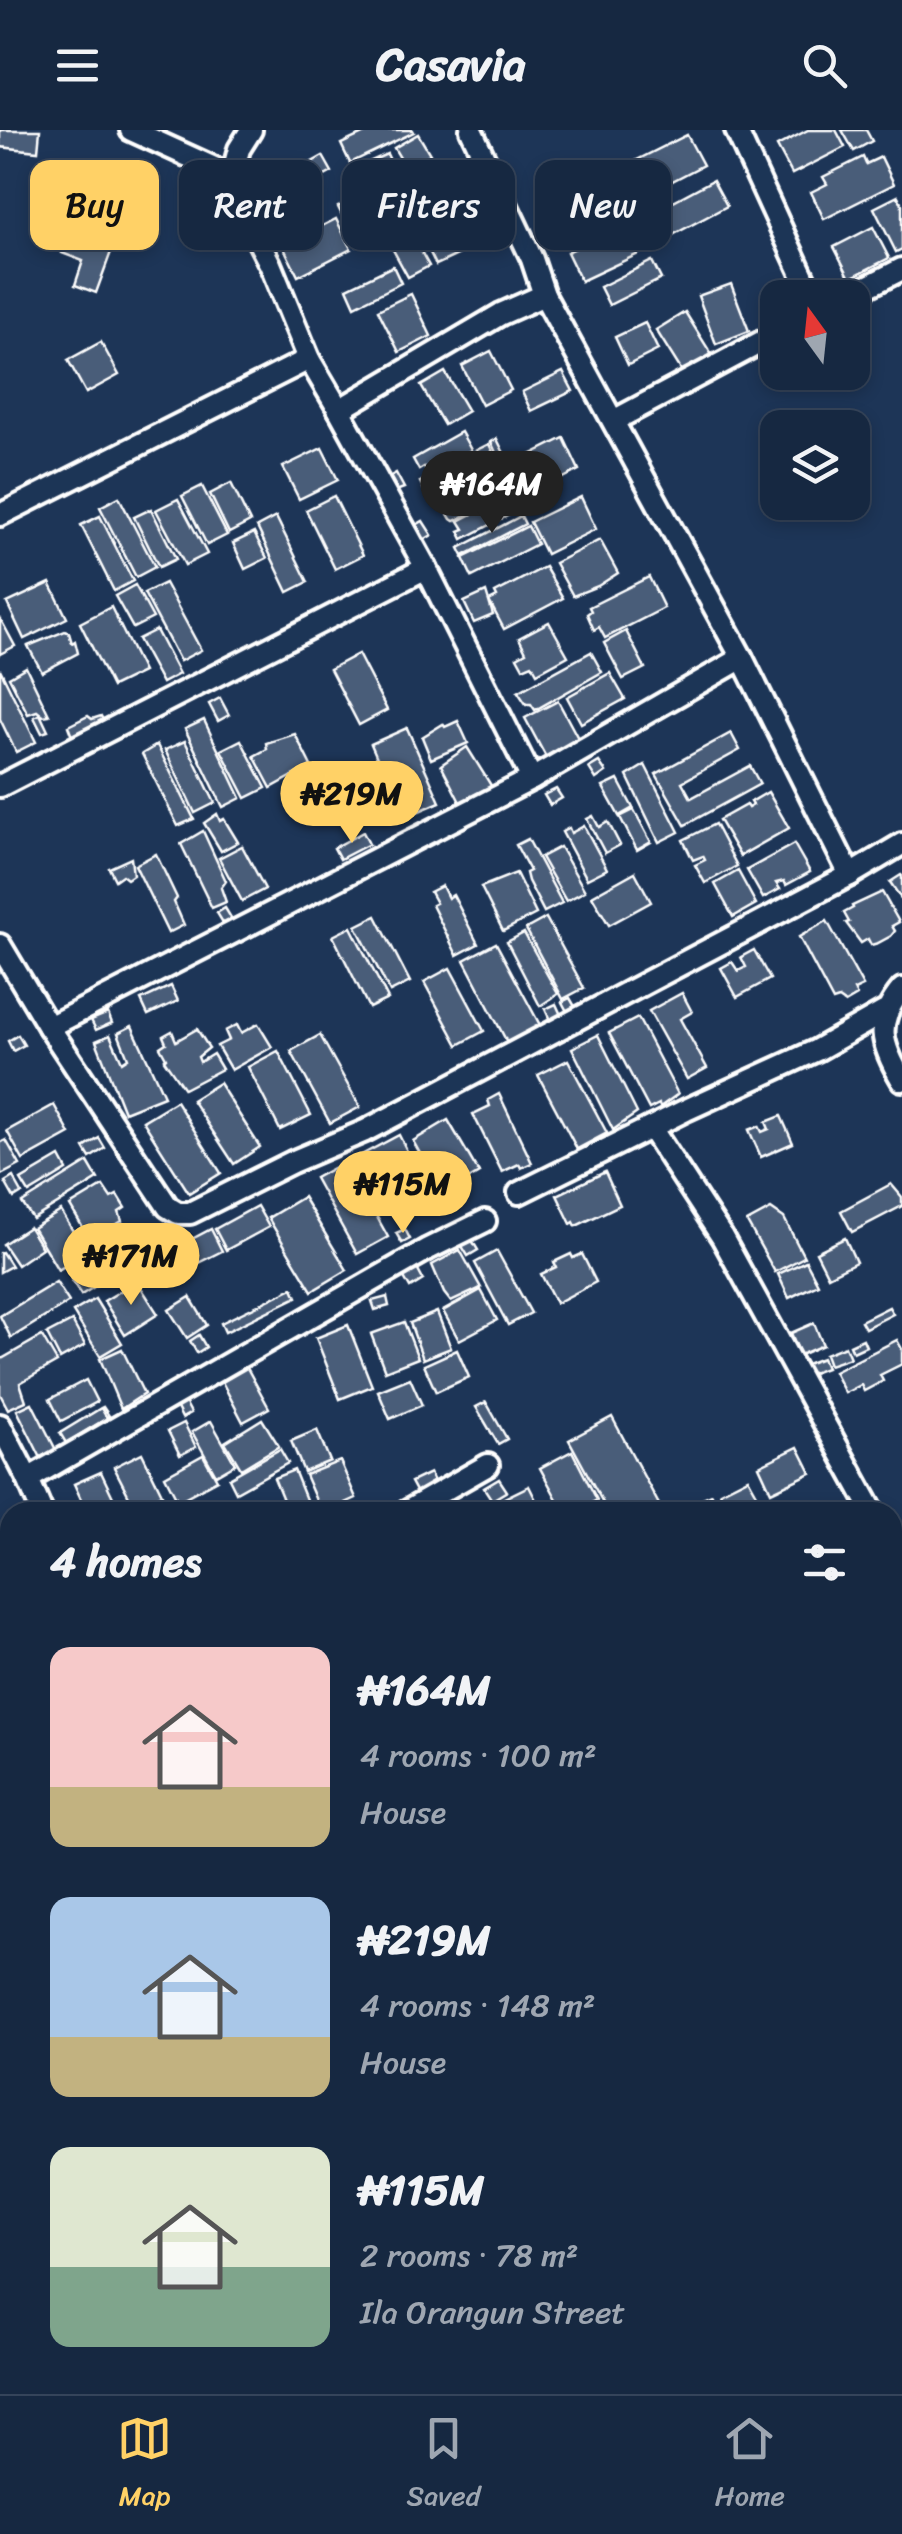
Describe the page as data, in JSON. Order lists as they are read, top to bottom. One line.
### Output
{"north":"top","page":{"header":"Casavia","chip":["Buy","Rent","Filters","New"],"price":["₦164M","₦219M","₦115M","₦171M"],"heading":"4 homes","list":[{"name":"₦164M","note":"4 rooms · 100 m² · House"},{"name":"₦219M","note":"4 rooms · 148 m² · House"},{"name":"₦115M","note":"2 rooms · 78 m² · Ila Orangun Street"}],"tabs":["Map","Saved","Home"]}}
